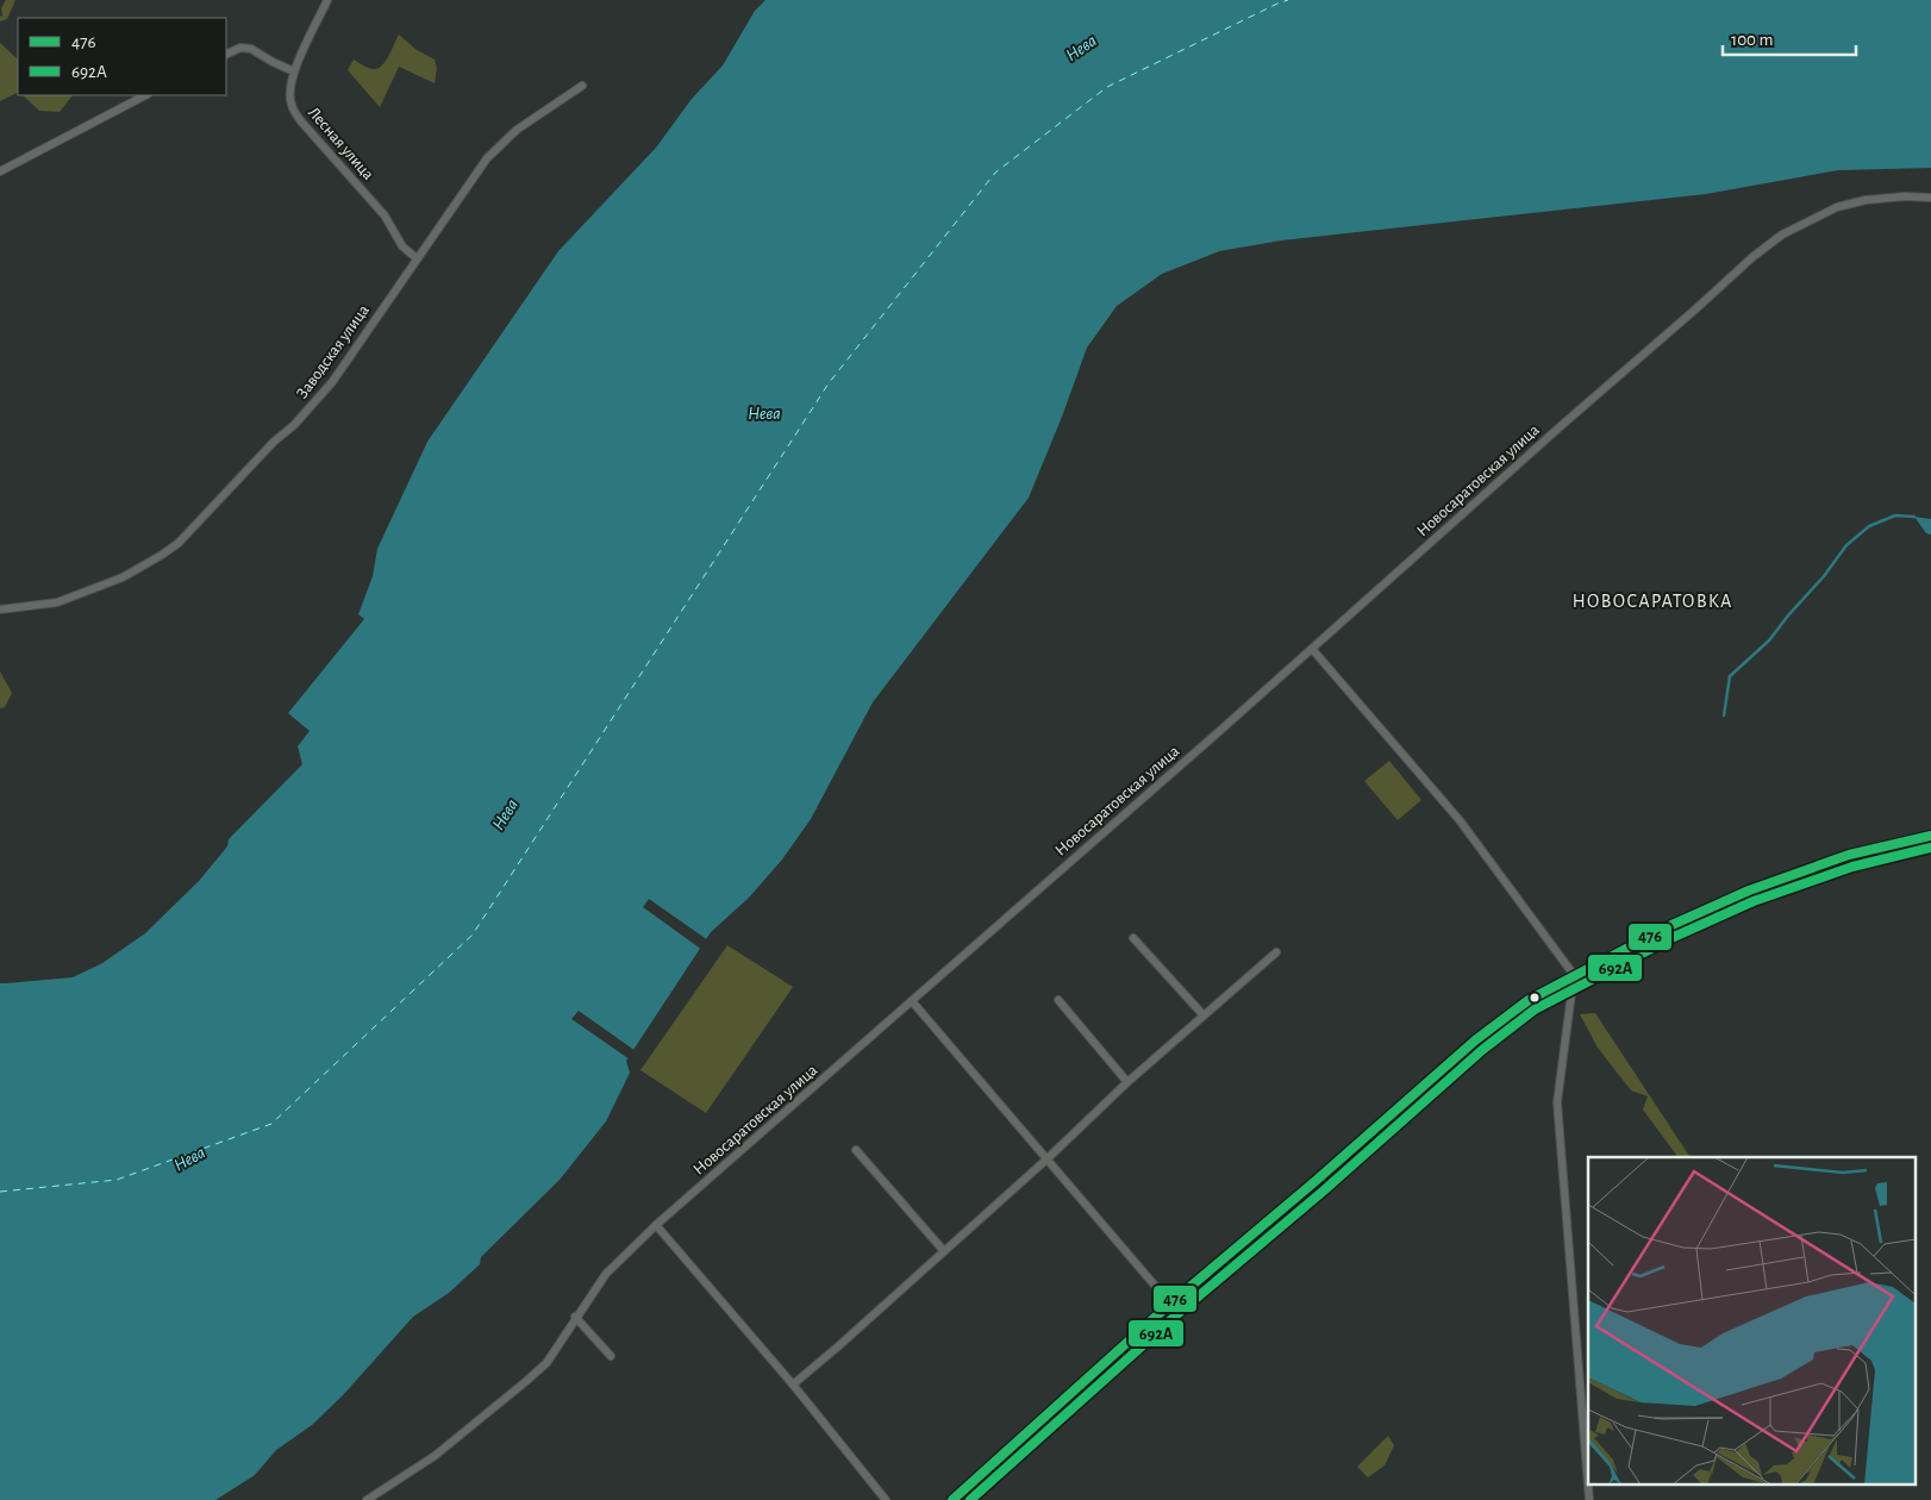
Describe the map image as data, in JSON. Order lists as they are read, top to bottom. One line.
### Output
{"streets":{"street":["Лесная улица","Заводская улица","Новосаратовская улица"]},"crossings":[["Лесная улица","Заводская улица"]],"districts":["НОВОСАРАТОВКА"],"water":["Нева"],"lines":["transit line 476","transit line 692А"],"legend":["476","692А"],"scale_bar":"100 m"}
